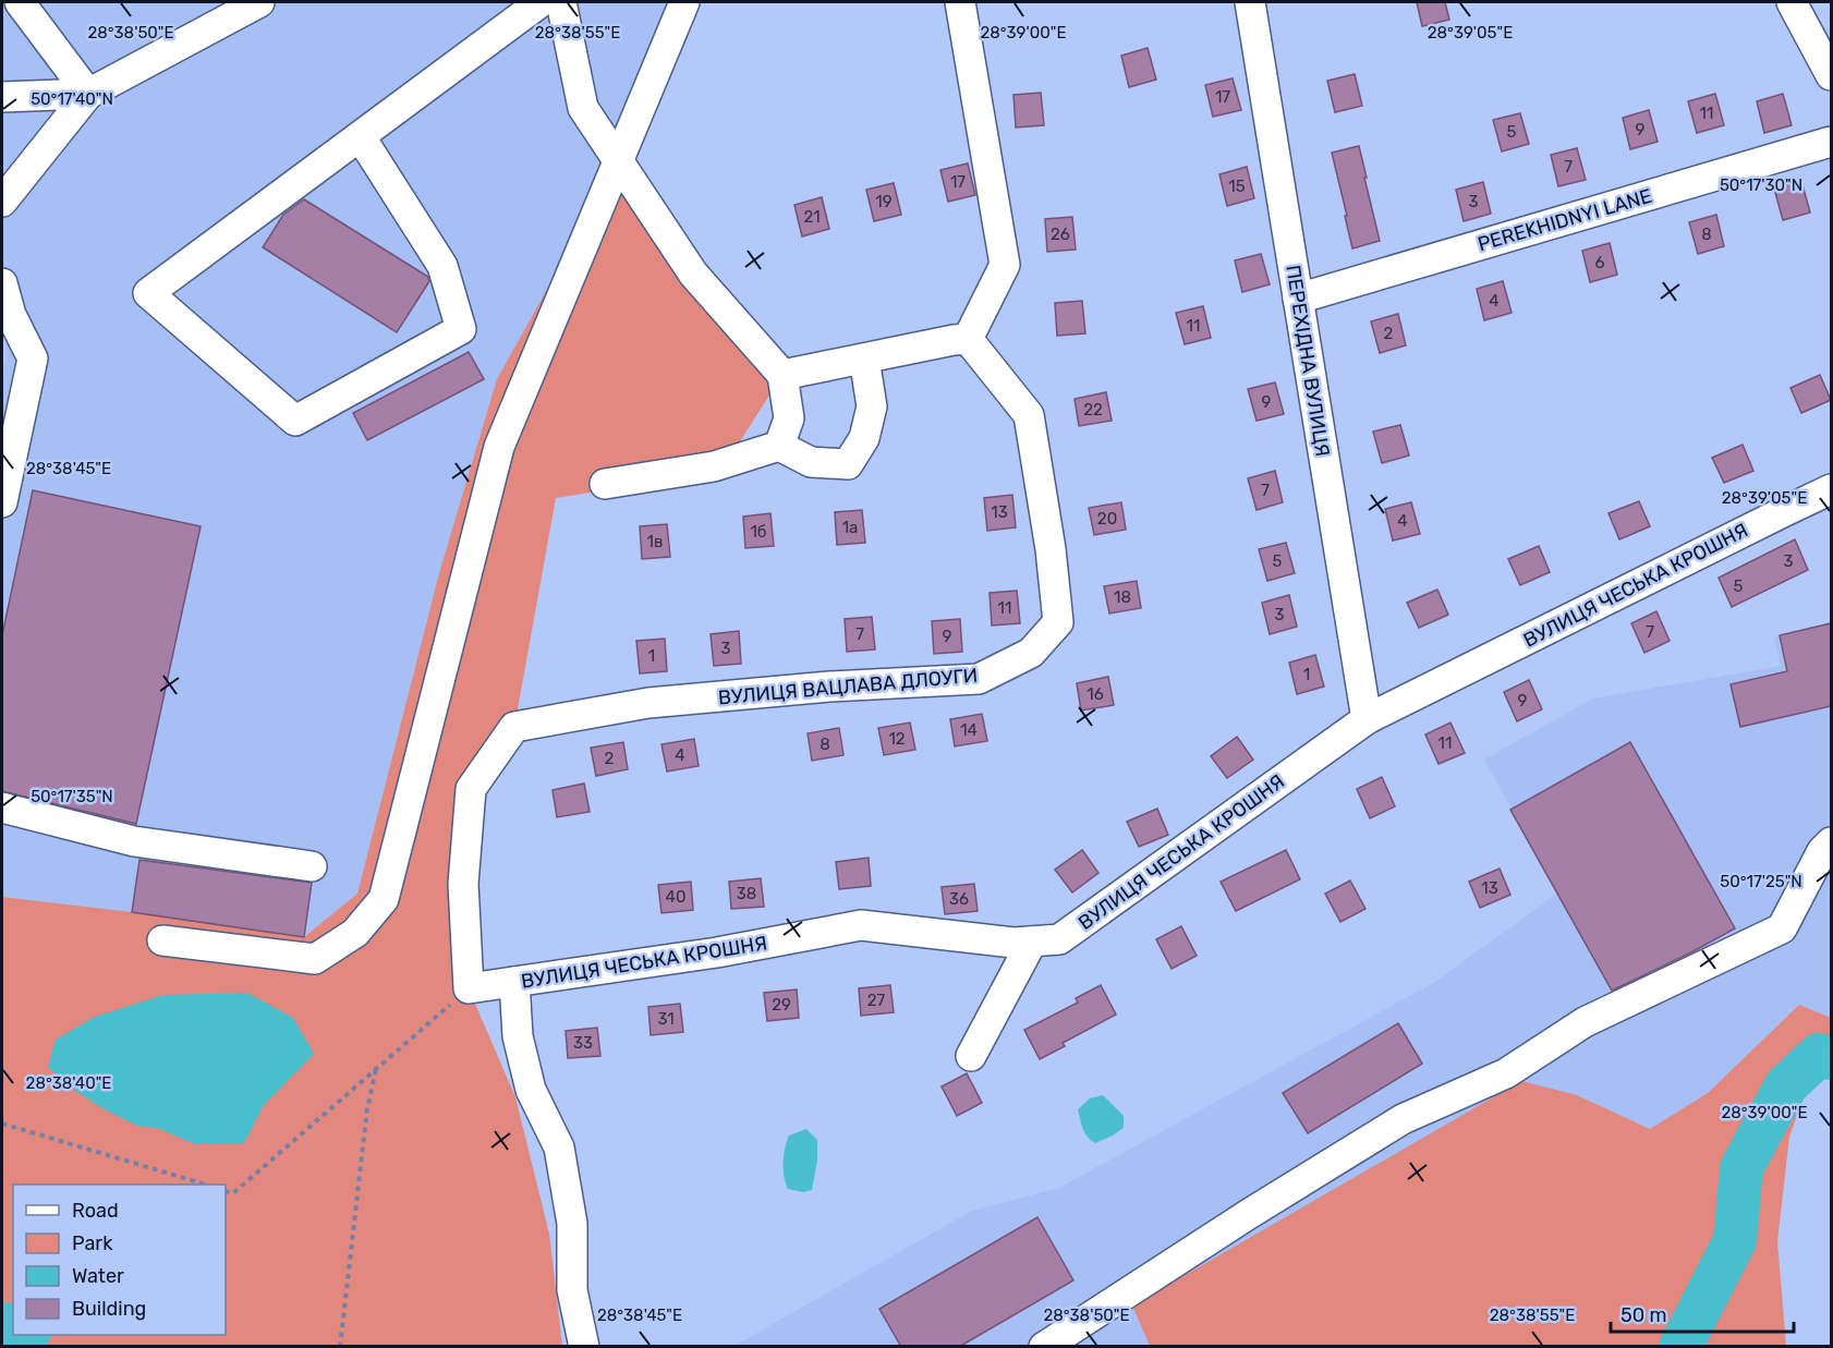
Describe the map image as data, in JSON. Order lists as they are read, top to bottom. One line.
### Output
{"streets":{"street":["PEREKHIDNYI LANE","ПЕРЕХІДНА ВУЛИЦЯ","ВУЛИЦЯ ЧЕСЬКА КРОШНЯ","ВУЛИЦЯ ВАЦЛАВА ДЛОУГИ"]},"crossings":[["PEREKHIDNYI LANE","ПЕРЕХІДНА ВУЛИЦЯ"],["ПЕРЕХІДНА ВУЛИЦЯ","ВУЛИЦЯ ЧЕСЬКА КРОШНЯ"],["ВУЛИЦЯ ЧЕСЬКА КРОШНЯ","ВУЛИЦЯ ВАЦЛАВА ДЛОУГИ"]],"house_numbers":["17","11","9","5","7","17","15","19","3","21","26","8","6","4","11","2","9","22","7","13","20","4","1а","1б","1в","5","3","5","18","11","3","7","7","9","3","1","1","16","9","14","12","11","8","4","2","13","38","40","36","27","29","31","33"],"legend":["Road","Park","Water","Building"],"scale_bar":"50 m","coordinates":["28°38'50\"E","28°38'55\"E","28°39'00\"E","28°39'05\"E","50°17'40\"N","50°17'30\"N","28°38'45\"E","50°17'35\"N","50°17'25\"N","28°38'40\"E"]}
